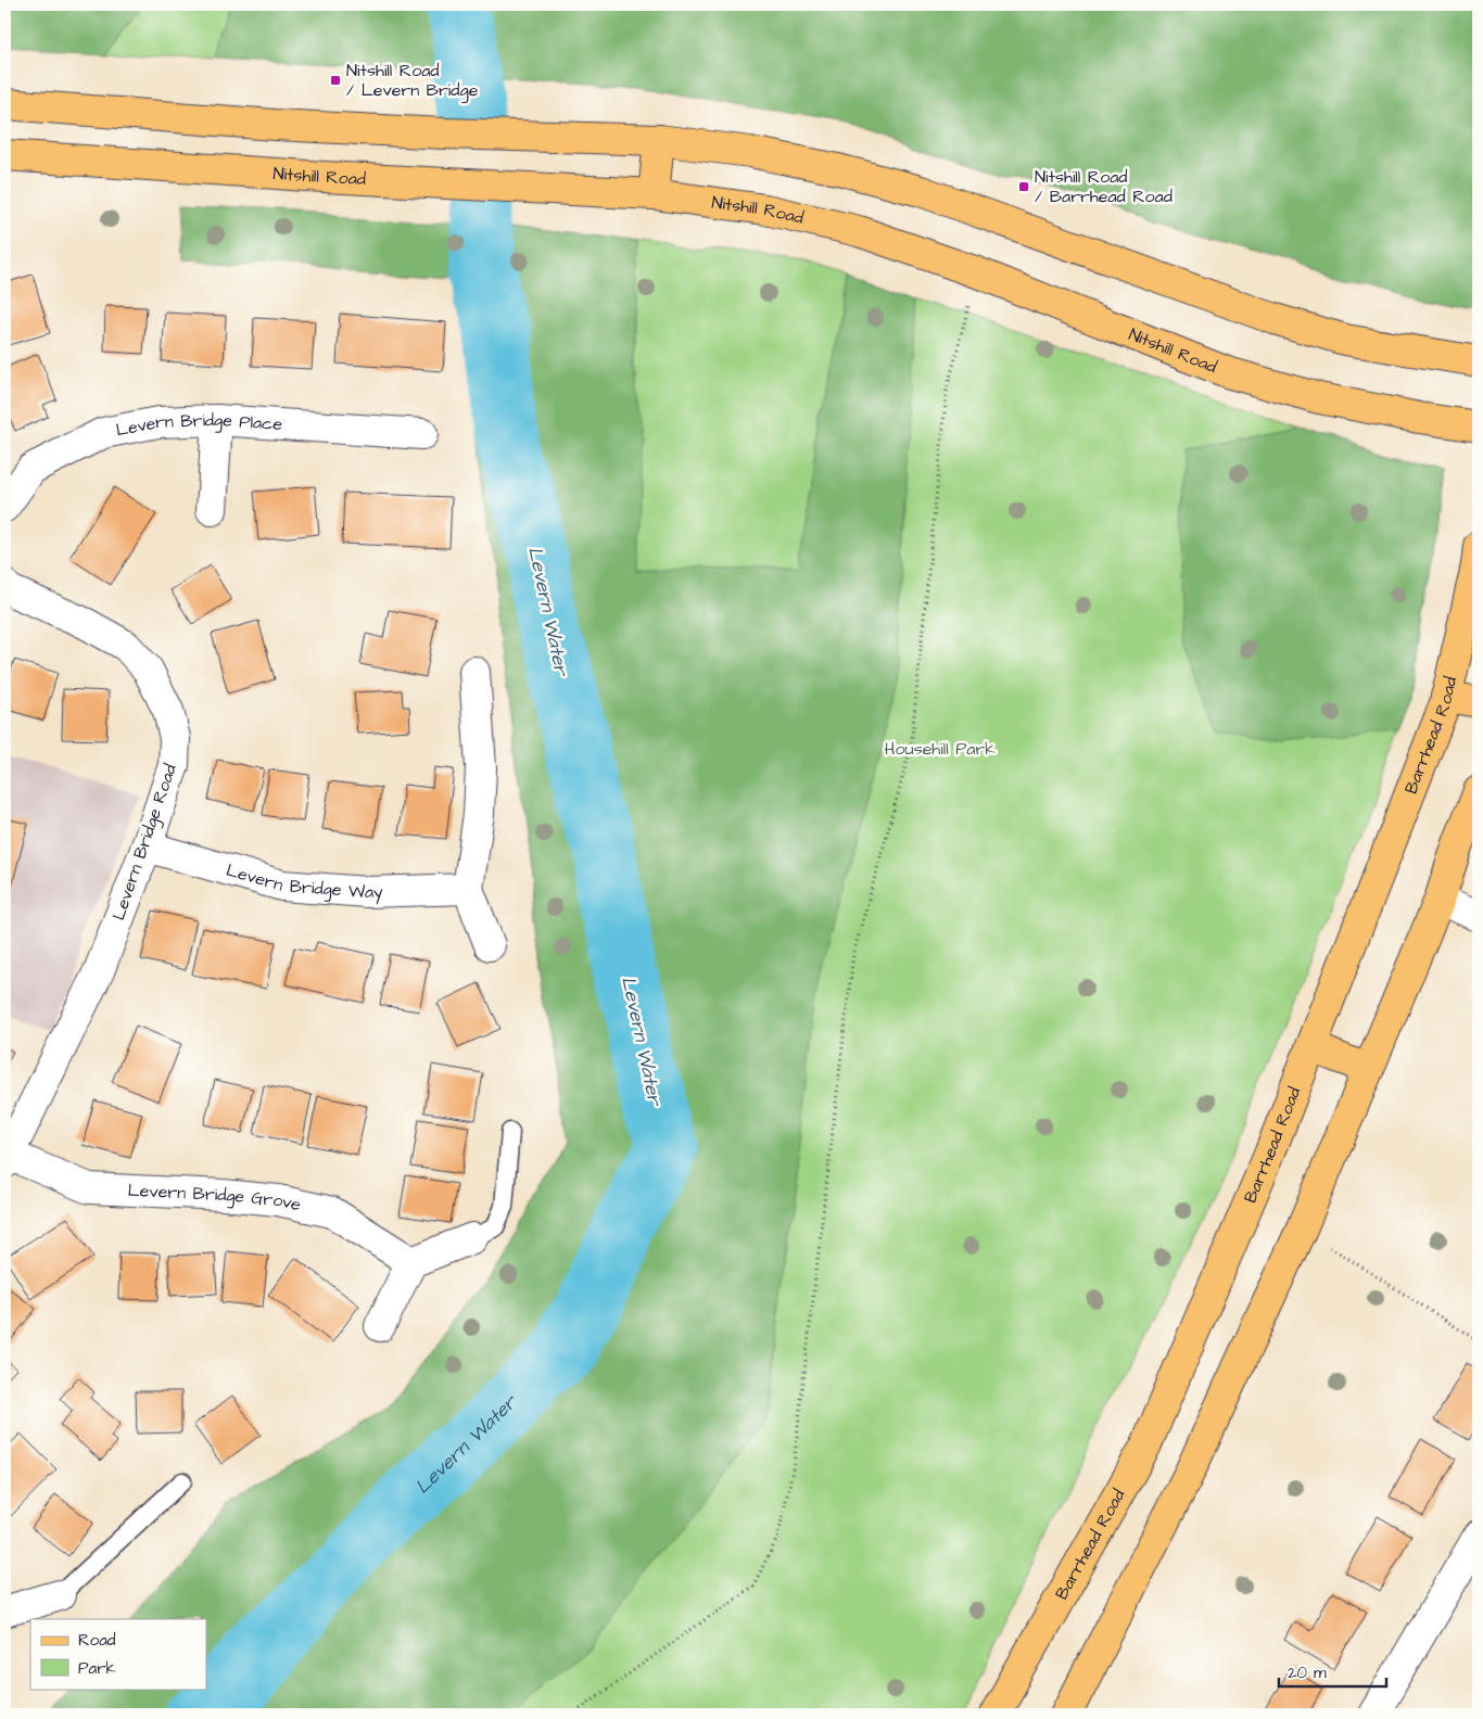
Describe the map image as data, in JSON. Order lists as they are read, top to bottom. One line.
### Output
{"streets":{"main road":["Nitshill Road","Barrhead Road"],"street":["Levern Bridge Place","Levern Bridge Road","Levern Bridge Way","Levern Bridge Grove"]},"crossings":[["Levern Bridge Road","Levern Bridge Way"],["Levern Bridge Road","Levern Bridge Grove"]],"water":["Levern Water"],"parks":["Househill Park"],"places":{"transit":["Nitshill Road / Levern Bridge","Nitshill Road / Barrhead Road"]},"legend":["Road","Park"],"scale_bar":"20 m"}
